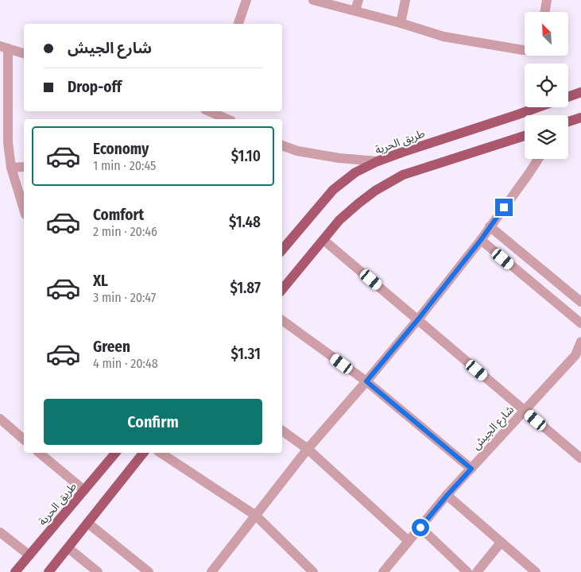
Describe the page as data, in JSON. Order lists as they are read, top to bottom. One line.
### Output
{"streets":{"main road":["طريق الحرية"],"street":["شارع الجيش"]},"north":"top left","page":{"banner":["شارع الجيش","Drop-off"],"list":[{"name":"Economy","note":"1 min · 20:45","value":"$1.10"},{"name":"Comfort","note":"2 min · 20:46","value":"$1.48"},{"name":"XL","note":"3 min · 20:47","value":"$1.87"},{"name":"Green","note":"4 min · 20:48","value":"$1.31"}],"buttons":"Confirm"}}
